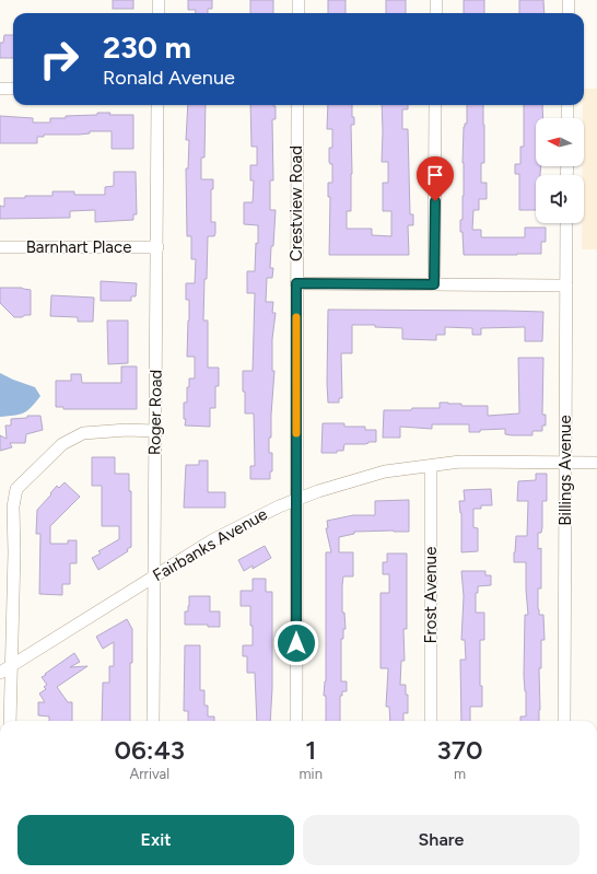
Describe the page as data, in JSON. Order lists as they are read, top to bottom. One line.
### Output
{"streets":{"street":["Crestview Road","Barnhart Place","Roger Road","Billings Avenue","Fairbanks Avenue","Frost Avenue"]},"crossings":[["Crestview Road","Fairbanks Avenue"],["Barnhart Place","Roger Road"],["Roger Road","Fairbanks Avenue"],["Billings Avenue","Fairbanks Avenue"],["Fairbanks Avenue","Frost Avenue"]],"north":"left","page":{"turn":["230 m","Ronald Avenue"],"eta":["06:43","Arrival","1","min","370","m"],"buttons":["Exit","Share"]}}
